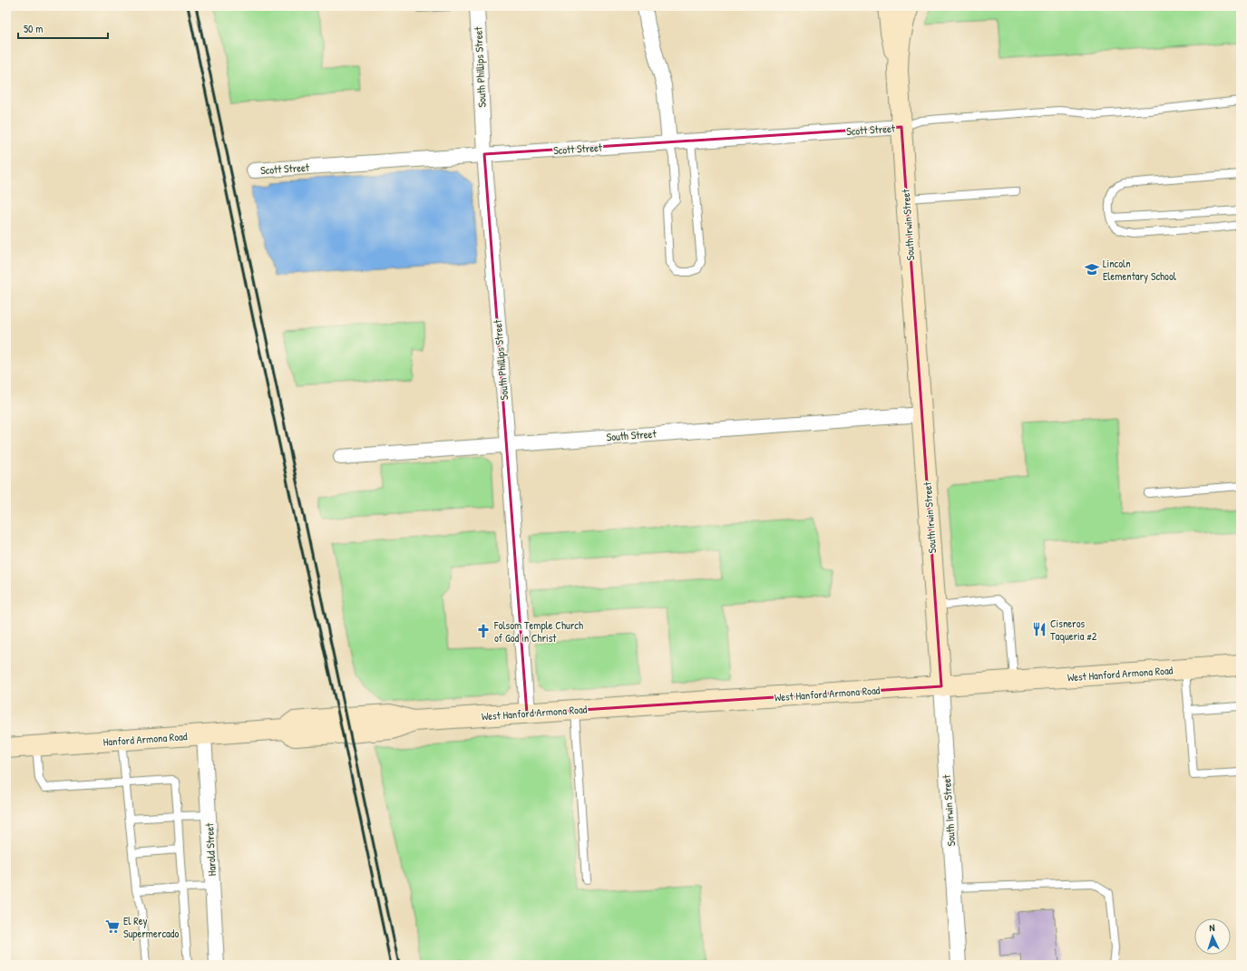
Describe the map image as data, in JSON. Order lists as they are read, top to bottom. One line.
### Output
{"streets":{"main road":["South Irwin Street","West Hanford Armona Road","Hanford Armona Road"],"street":["South Phillips Street","Scott Street","South Street","Harold Street"]},"crossings":[["South Phillips Street","Scott Street"],["South Phillips Street","South Street"],["South Phillips Street","West Hanford Armona Road"],["Scott Street","South Irwin Street"],["South Irwin Street","South Street"],["South Irwin Street","West Hanford Armona Road"],["West Hanford Armona Road","Hanford Armona Road"],["Hanford Armona Road","Harold Street"]],"places":{"school or university":["Lincoln Elementary School"],"restaurant":["Cisneros Taqueria #2"],"church":["Folsom Temple Church of God in Christ"],"supermarket":["El Rey Supermercado"]},"scale_bar":"50 m","north":"top"}
